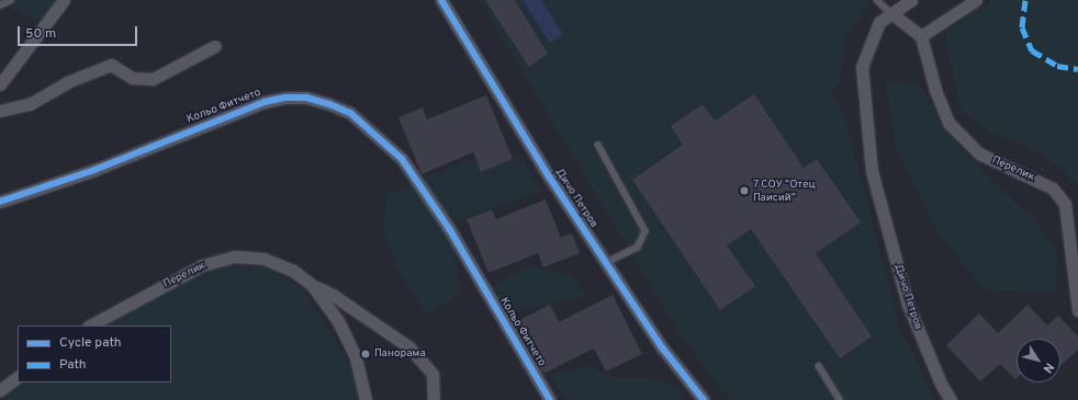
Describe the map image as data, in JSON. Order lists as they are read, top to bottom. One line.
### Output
{"streets":{"street":["Кольо Фитчето","Перелик","Дичо Петров"]},"places":["7 СОУ \"Отец Паисий\"","Панорама"],"legend":["Cycle path","Path"],"scale_bar":"50 m","north":"bottom right"}
